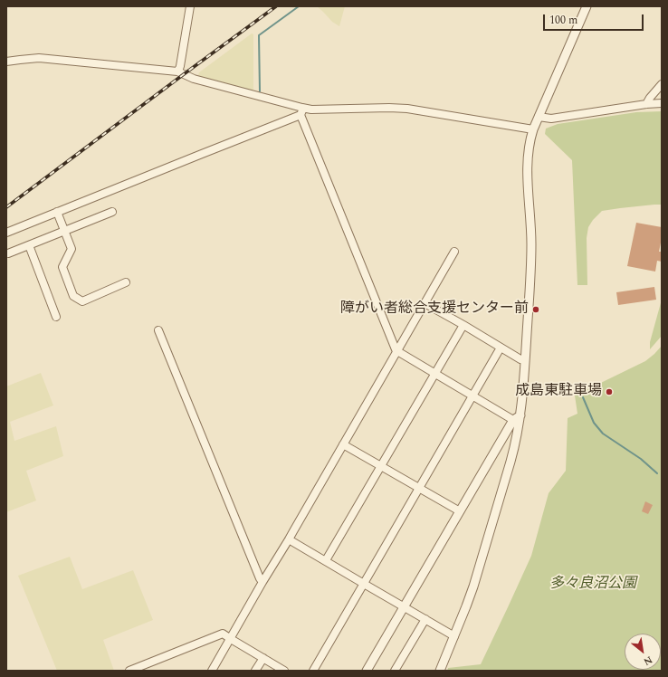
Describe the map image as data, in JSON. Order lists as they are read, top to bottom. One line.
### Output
{"parks":["多々良沼公園"],"places":["障がい者総合支援センター前","成島東駐車場"],"scale_bar":"100 m","north":"bottom right"}
